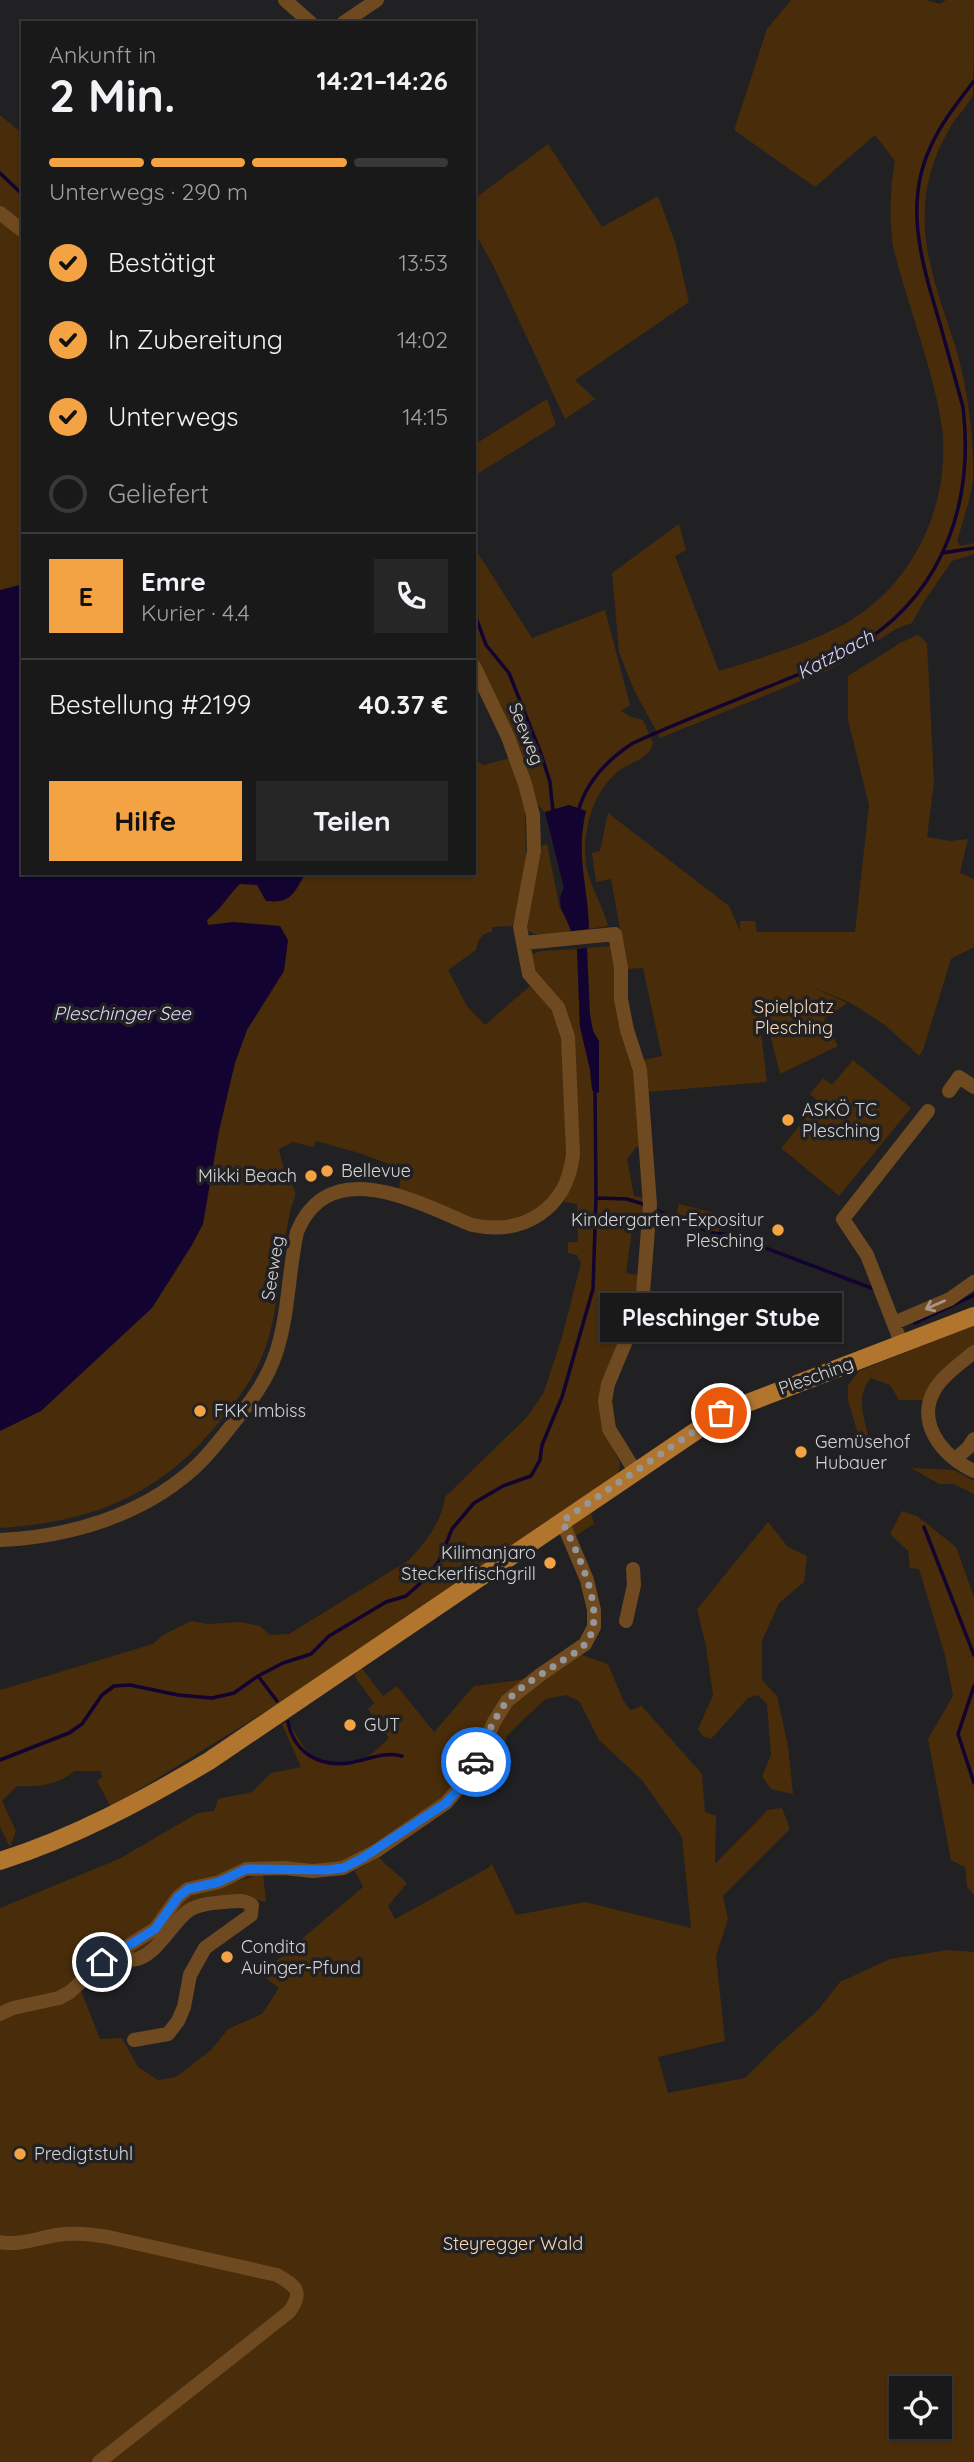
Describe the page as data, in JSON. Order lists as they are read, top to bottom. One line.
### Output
{"streets":{"main road":["Plesching"],"street":["Seeweg"]},"water":["Katzbach","Pleschinger See"],"parks":["Spielplatz Plesching","Steyregger Wald"],"places":["ASKÖ TC Plesching","Bellevue","Mikki Beach","Kindergarten-Expositur Plesching","FKK Imbiss","Pleschinger Stube","Gemüsehof Hubauer","Kilimanjaro Steckerlfischgrill","GUT","Condita Auinger-Pfund","Predigtstuhl"],"page":{"heading":["2 Min.","Ankunft in","14:21–14:26"],"panel":["Emre","Kurier · 4.4","Bestellung #2199","40.37 €"],"bar":"Unterwegs · 290 m","list":[["Bestätigt","13:53"],["In Zubereitung","14:02"],["Unterwegs","14:15"],"Geliefert"],"round":"E","buttons":["Hilfe","Teilen"],"bubble":"Pleschinger Stube"}}
